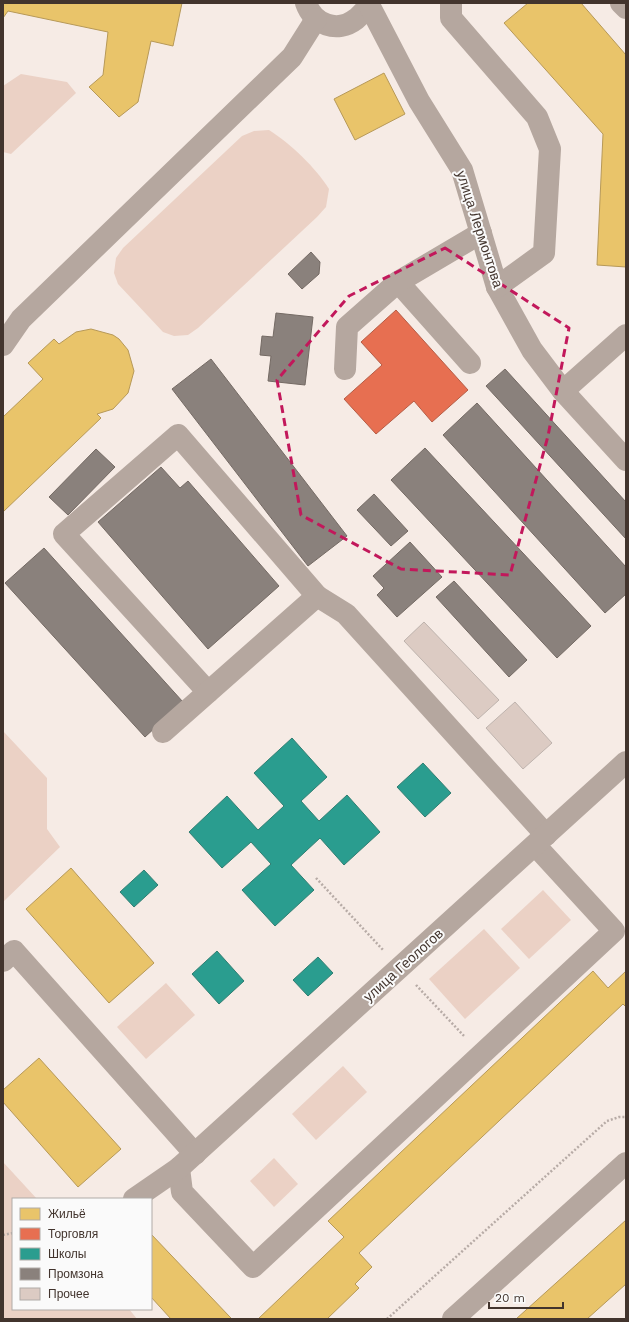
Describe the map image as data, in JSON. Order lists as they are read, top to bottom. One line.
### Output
{"streets":{"street":["улица Лермонтова","улица Геологов"]},"legend":["Жильё","Торговля","Школы","Промзона","Прочее"],"scale_bar":"20 m"}
